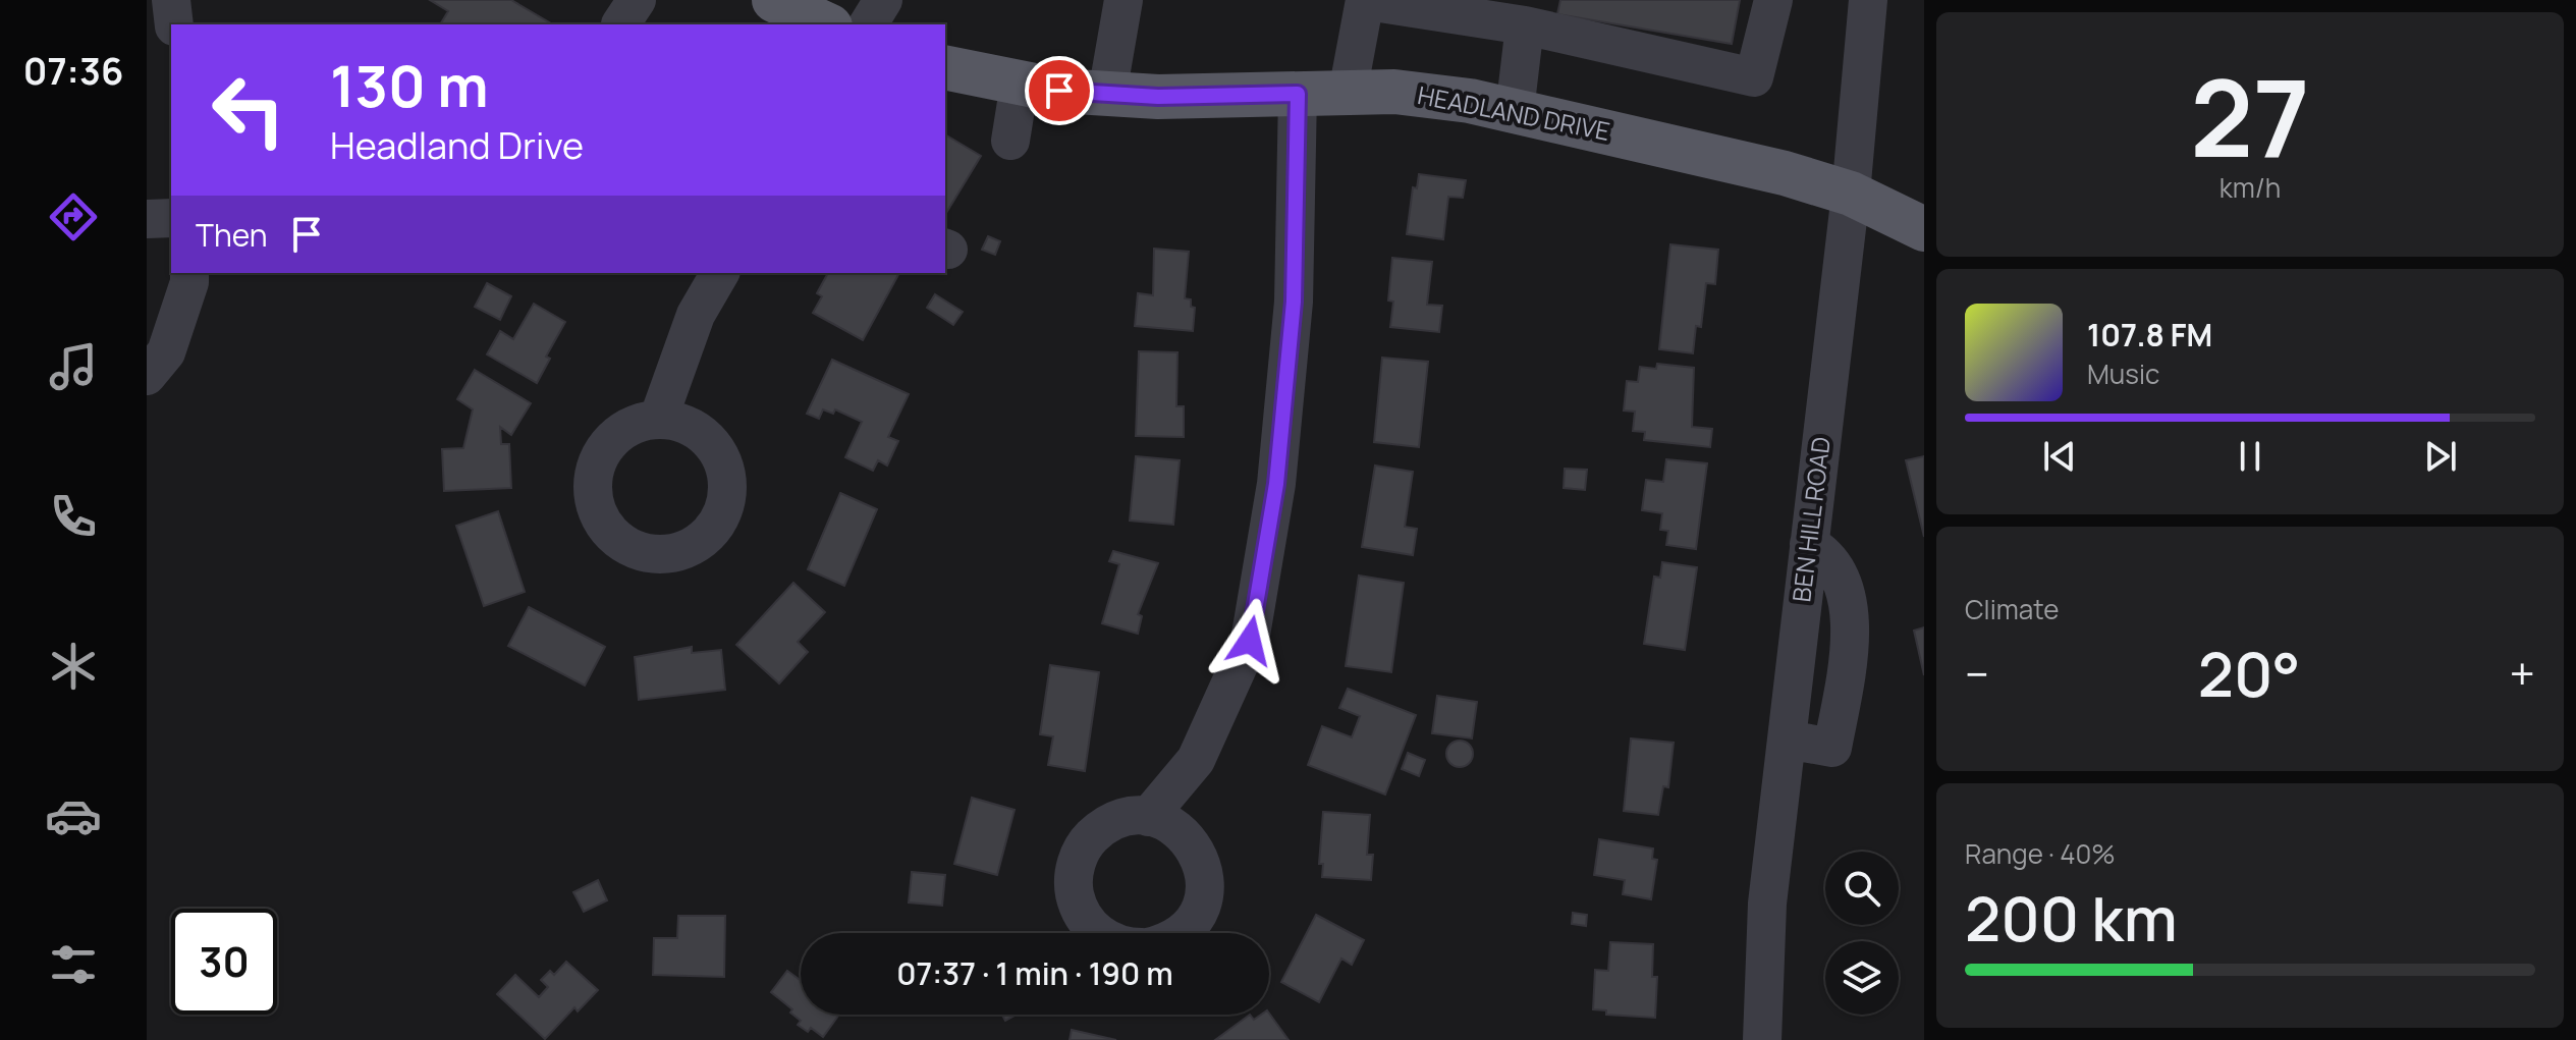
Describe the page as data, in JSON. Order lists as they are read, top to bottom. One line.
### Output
{"streets":{"main road":["HEADLAND DRIVE"],"street":["BEN HILL ROAD"]},"crossings":[["HEADLAND DRIVE","BEN HILL ROAD"]],"page":{"tabs":"07:36","tile":[["27","km/h"],"Climate",["Range · 40%","200 km"]],"turn":["130 m","Headland Drive"],"then":"Then","song":["107.8 FM","Music"],"heat":["−","20°","+"],"limit":"30","trip":"07:37 · 1 min · 190 m"}}
